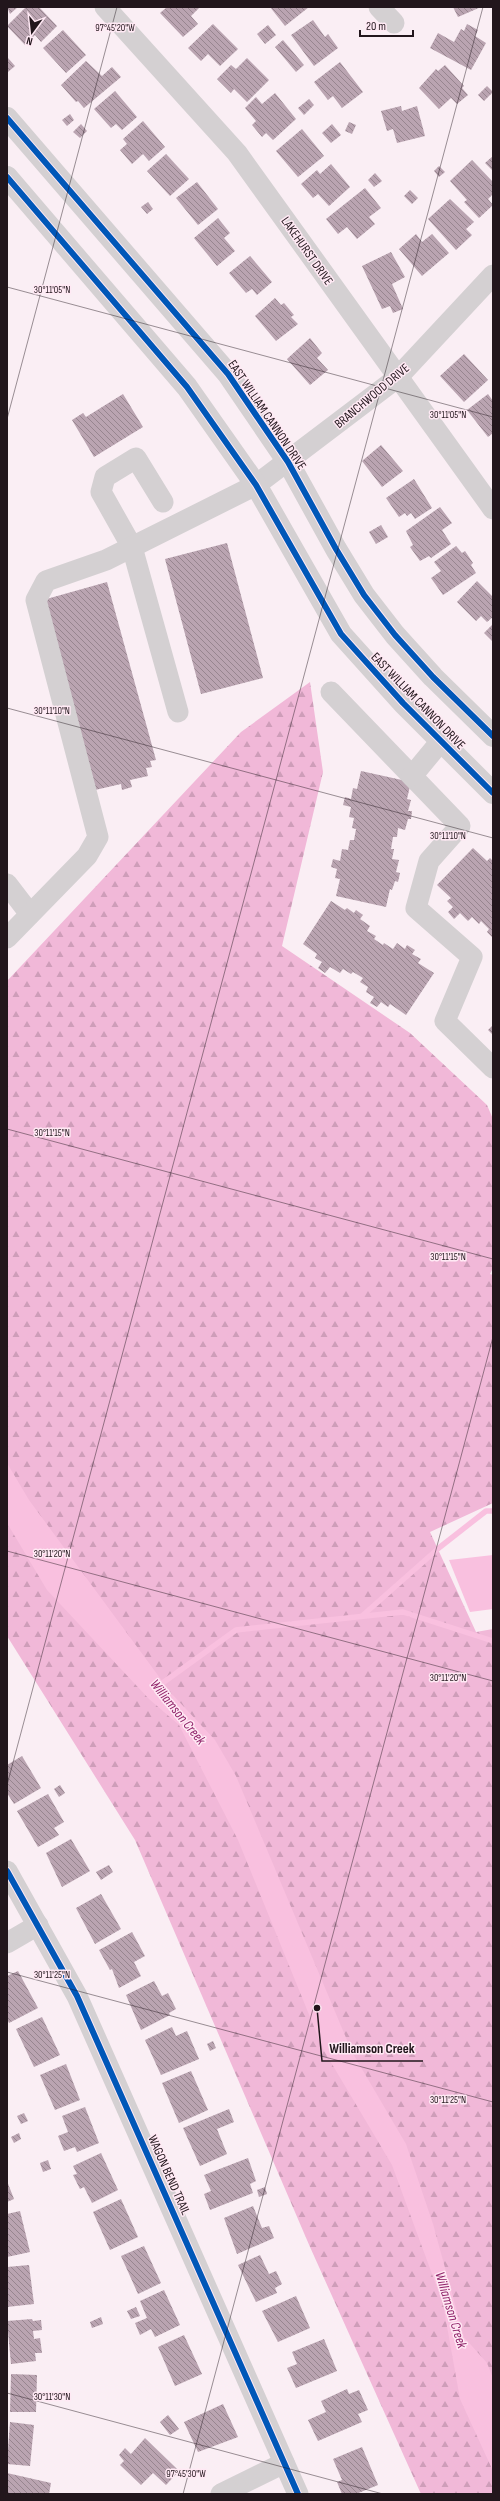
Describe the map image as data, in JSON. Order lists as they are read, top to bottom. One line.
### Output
{"streets":{"main road":["EAST WILLIAM CANNON DRIVE"],"street":["LAKEHURST DRIVE","BRANCHWOOD DRIVE","WAGON BEND TRAIL"]},"crossings":[["LAKEHURST DRIVE","BRANCHWOOD DRIVE"],["BRANCHWOOD DRIVE","EAST WILLIAM CANNON DRIVE"]],"water":["Williamson Creek"],"places":["Williamson Creek"],"scale_bar":"20 m","north":"bottom","coordinates":["97°45'20\"W","30°11'05\"N","30°11'10\"N","30°11'15\"N","30°11'20\"N","30°11'25\"N","30°11'30\"N","97°45'30\"W"]}
